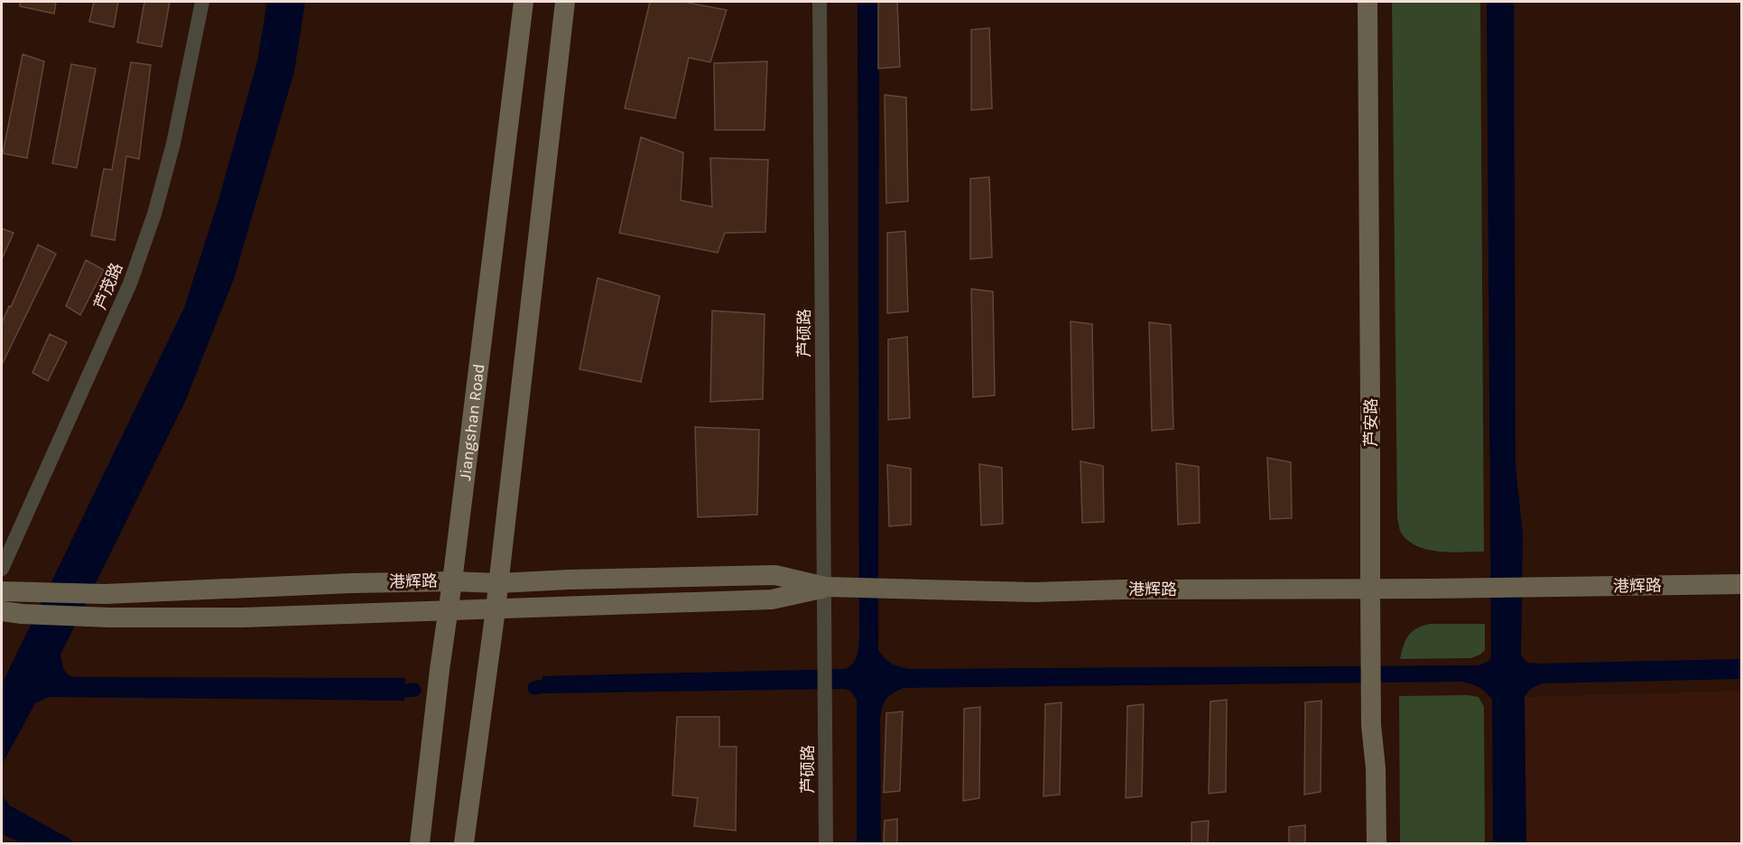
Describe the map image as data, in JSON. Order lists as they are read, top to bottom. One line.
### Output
{"streets":{"main road":["Jiangshan Road","芦安路","港辉路"],"street":["芦茂路","芦硕路"]},"crossings":[["芦硕路","港辉路"],["Jiangshan Road","港辉路"],["芦安路","港辉路"]]}
